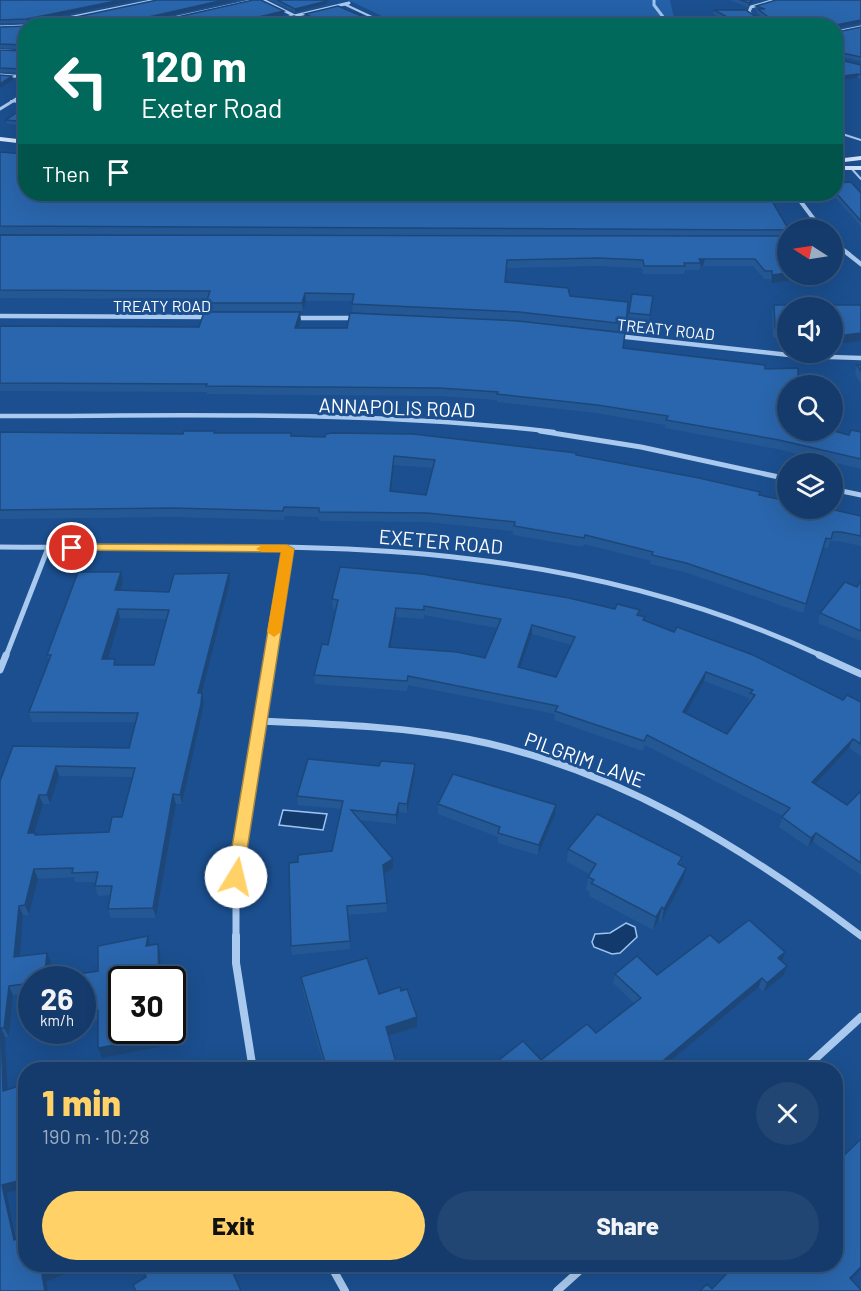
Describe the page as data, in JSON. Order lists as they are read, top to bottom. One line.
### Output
{"streets":{"street":["TREATY ROAD","ANNAPOLIS ROAD","EXETER ROAD","PILGRIM LANE"]},"north":"left","page":{"turn":["120 m","Exeter Road"],"then":"Then","speed":"26 km/h","limit":"30","heading":["1 min","190 m · 10:28"],"buttons":["Exit","Share"]}}
